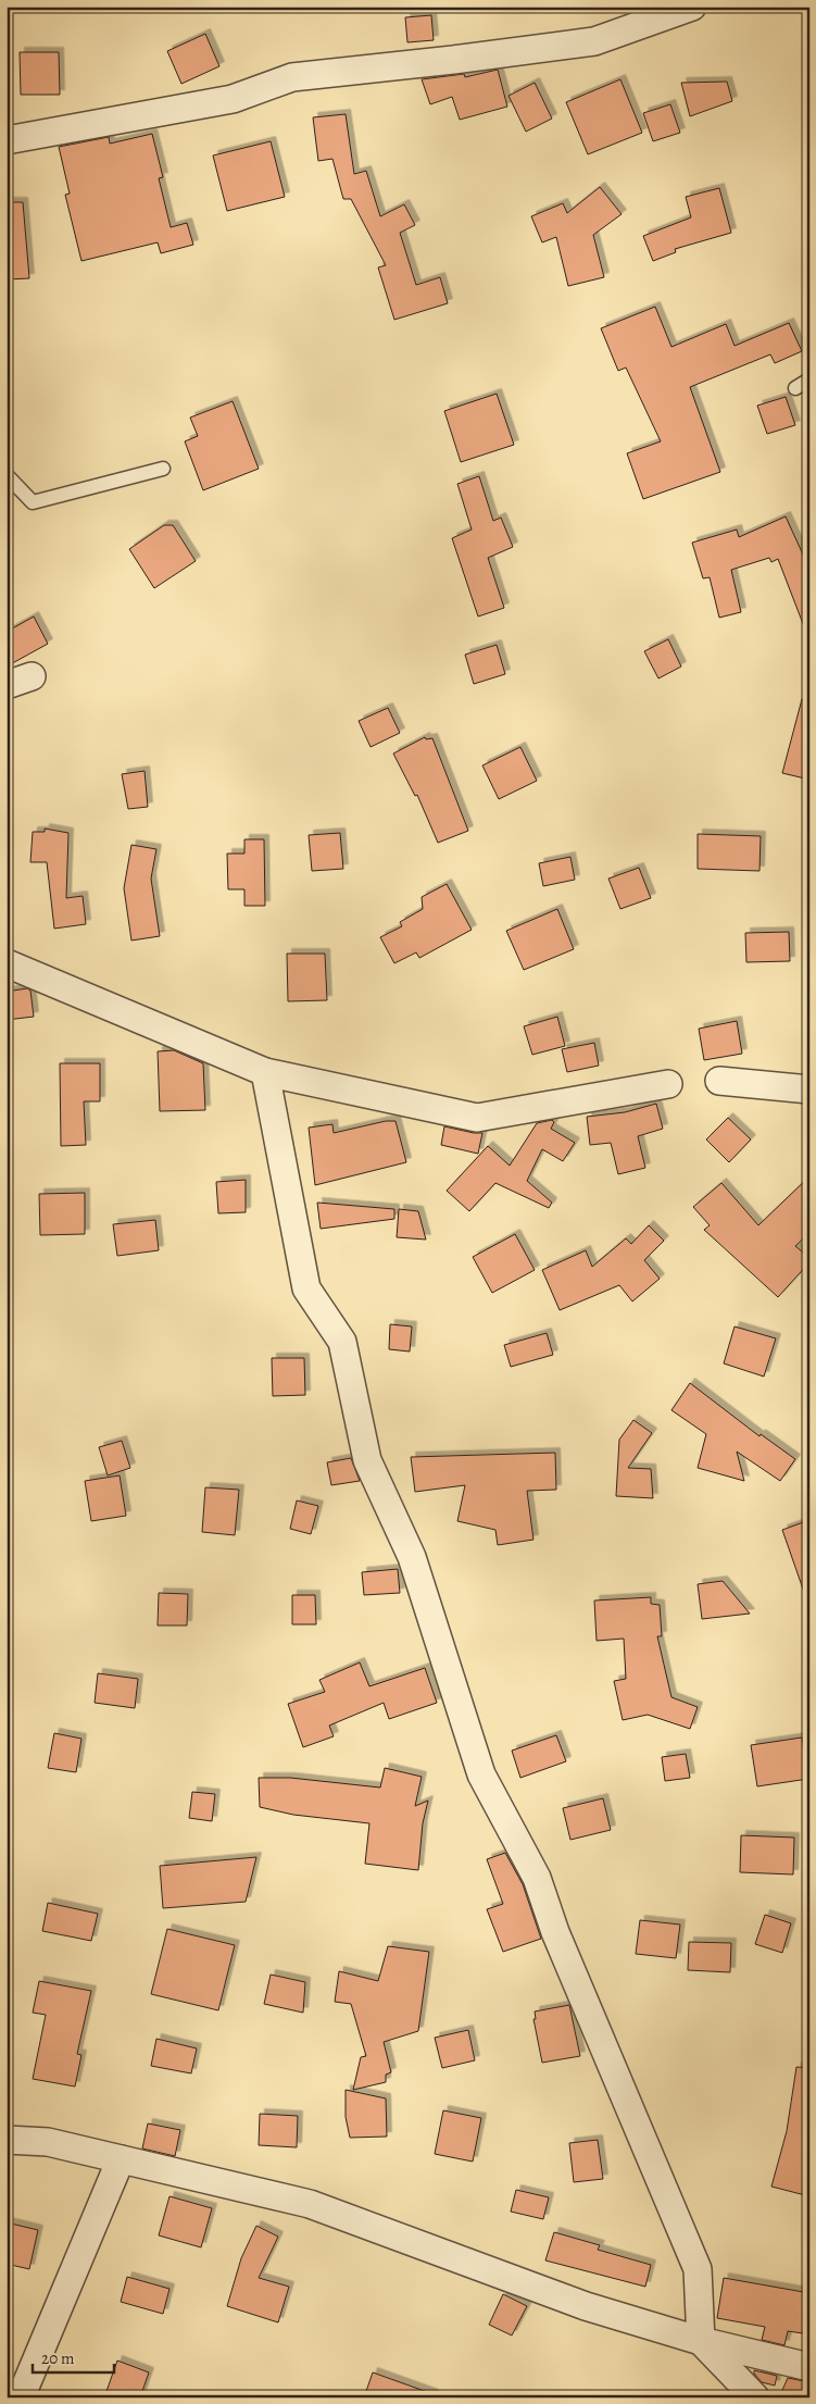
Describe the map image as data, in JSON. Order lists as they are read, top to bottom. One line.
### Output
{"scale_bar":"20 m"}
